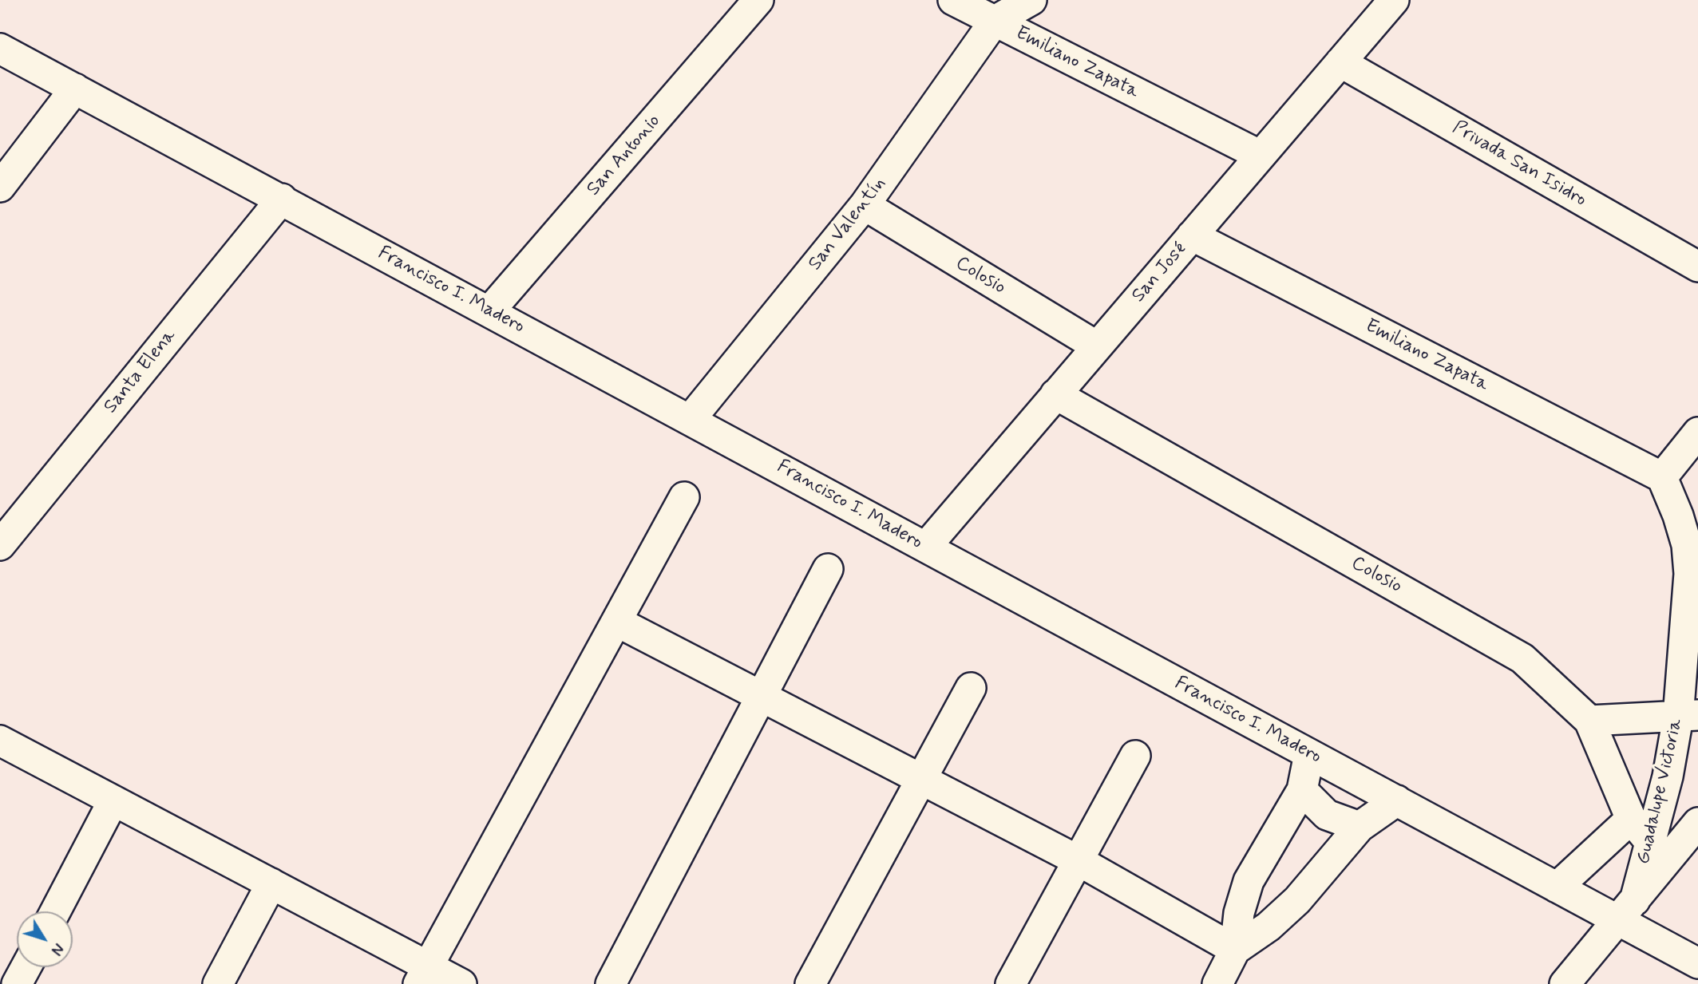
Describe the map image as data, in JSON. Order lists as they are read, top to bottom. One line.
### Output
{"streets":{"street":["Emiliano Zapata","San Antonio","Privada San Isidro","San Valentín","San José","Colosio","Francisco I. Madero","Santa Elena","Guadalupe Victoria"]},"crossings":[["Emiliano Zapata","San Valentín"],["Emiliano Zapata","San José"],["Emiliano Zapata","Guadalupe Victoria"],["San Antonio","Francisco I. Madero"],["Privada San Isidro","San José"],["San Valentín","Colosio"],["San Valentín","Francisco I. Madero"],["San José","Colosio"],["San José","Francisco I. Madero"],["Francisco I. Madero","Santa Elena"],["Francisco I. Madero","Guadalupe Victoria"]],"north":"bottom right"}
